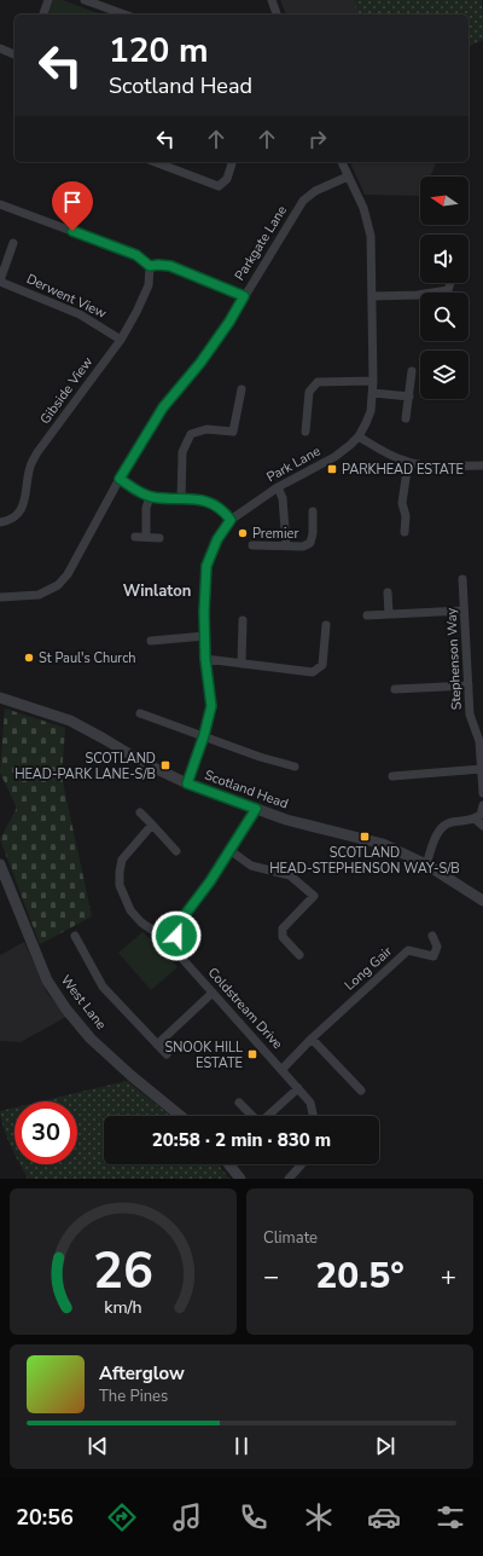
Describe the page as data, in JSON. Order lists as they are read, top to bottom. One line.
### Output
{"streets":{"street":["Parkgate Lane","Derwent View","Gibside View","Park Lane","Stephenson Way","Scotland Head","Long Gair","West Lane","Coldstream Drive"]},"crossings":[["Parkgate Lane","Park Lane"],["Derwent View","Gibside View"],["Park Lane","Scotland Head"],["Long Gair","Coldstream Drive"]],"districts":["Winlaton"],"places":{"transit":["PARKHEAD ESTATE","SCOTLAND HEAD-PARK LANE-S/B","SCOTLAND HEAD-STEPHENSON WAY-S/B","SNOOK HILL ESTATE"],"other":["Premier","St Paul's Church"]},"north":"left","page":{"turn":["120 m","Scotland Head"],"limit":"30","trip":"20:58 · 2 min · 830 m","tile":"Climate","heat":["−","20.5°","+"],"song":["Afterglow","The Pines"],"tabs":"20:56","gauge":["26","km/h"]}}
